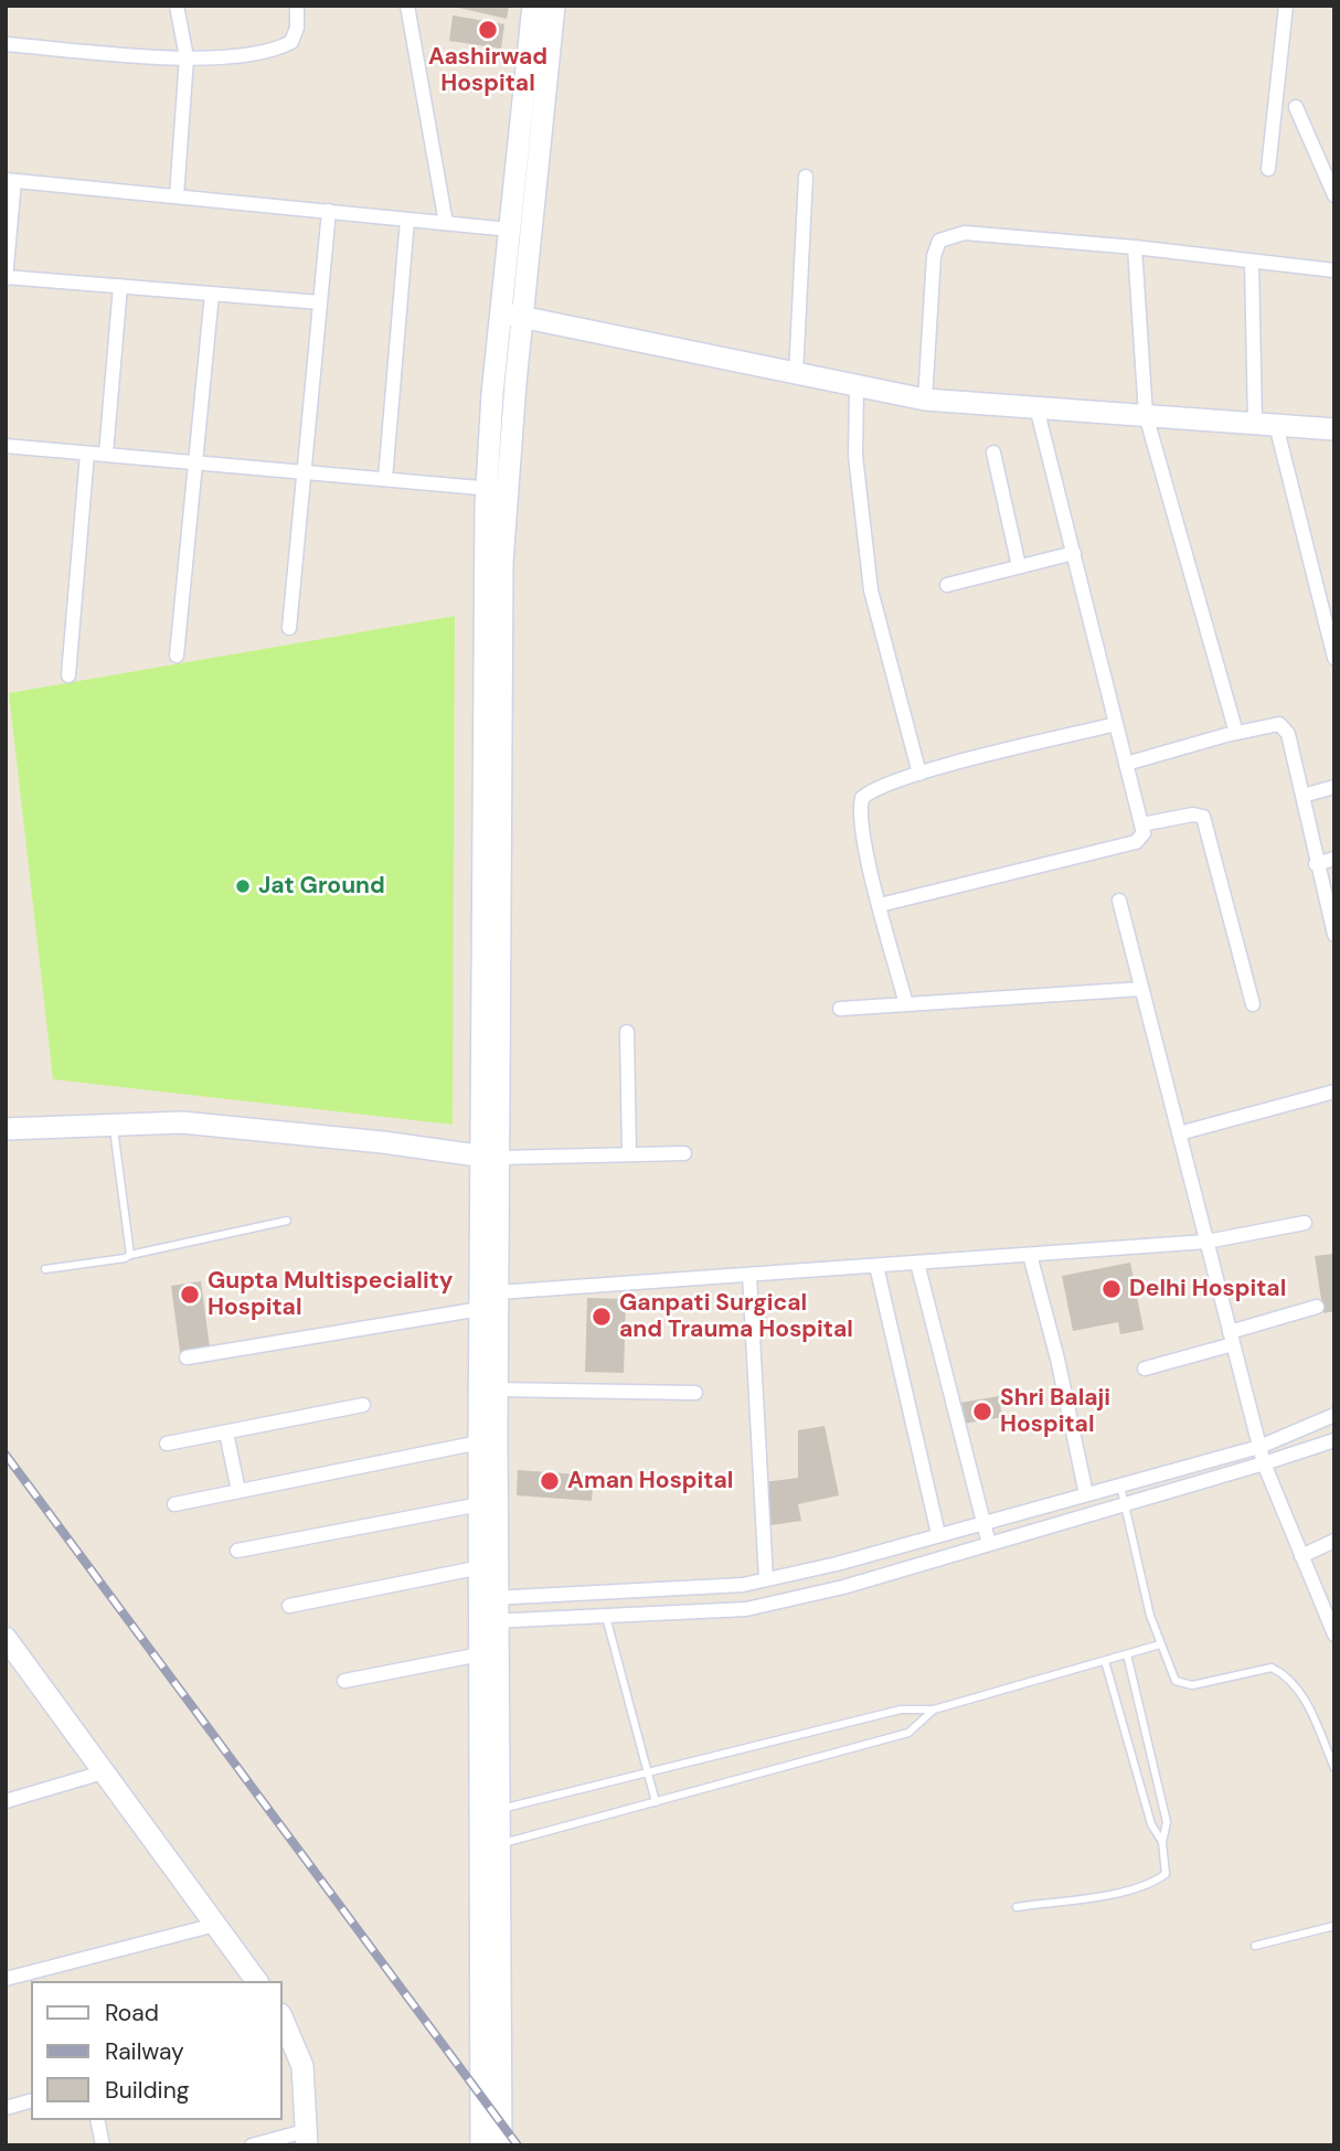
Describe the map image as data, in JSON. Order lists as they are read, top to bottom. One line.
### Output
{"places":["Aashirwad Hospital","Jat Ground","Delhi Hospital","Gupta Multispeciality Hospital","Ganpati Surgical and Trauma Hospital","Shri Balaji Hospital","Aman Hospital"],"legend":["Road","Railway","Building"]}
